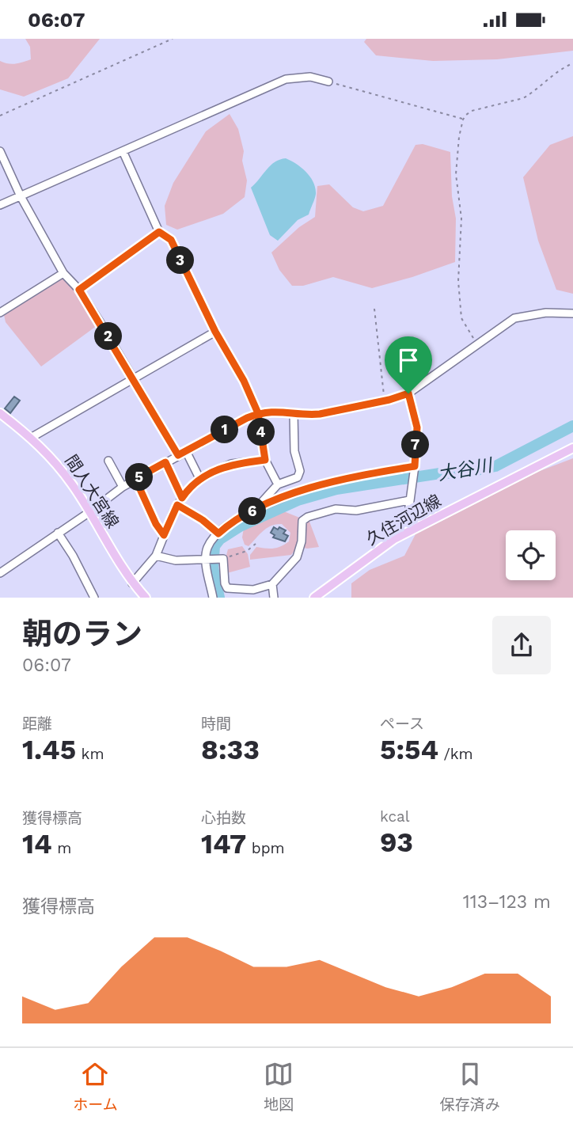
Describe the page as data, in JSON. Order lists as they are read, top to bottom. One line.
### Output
{"streets":{"main road":["間人大宮線","久住河辺線"]},"water":["大谷川"],"page":{"status":"06:07","pins":["3","2","1","4","7","5","6"],"heading":["朝のラン","06:07"],"stats":[["距離","1.45 km"],["時間","8:33"],["ペース","5:54 /km"],["獲得標高","14 m"],["心拍数","147 bpm"],["kcal","93"]],"chart":["獲得標高","113–123 m"],"tabs":["ホーム","地図","保存済み"]}}
